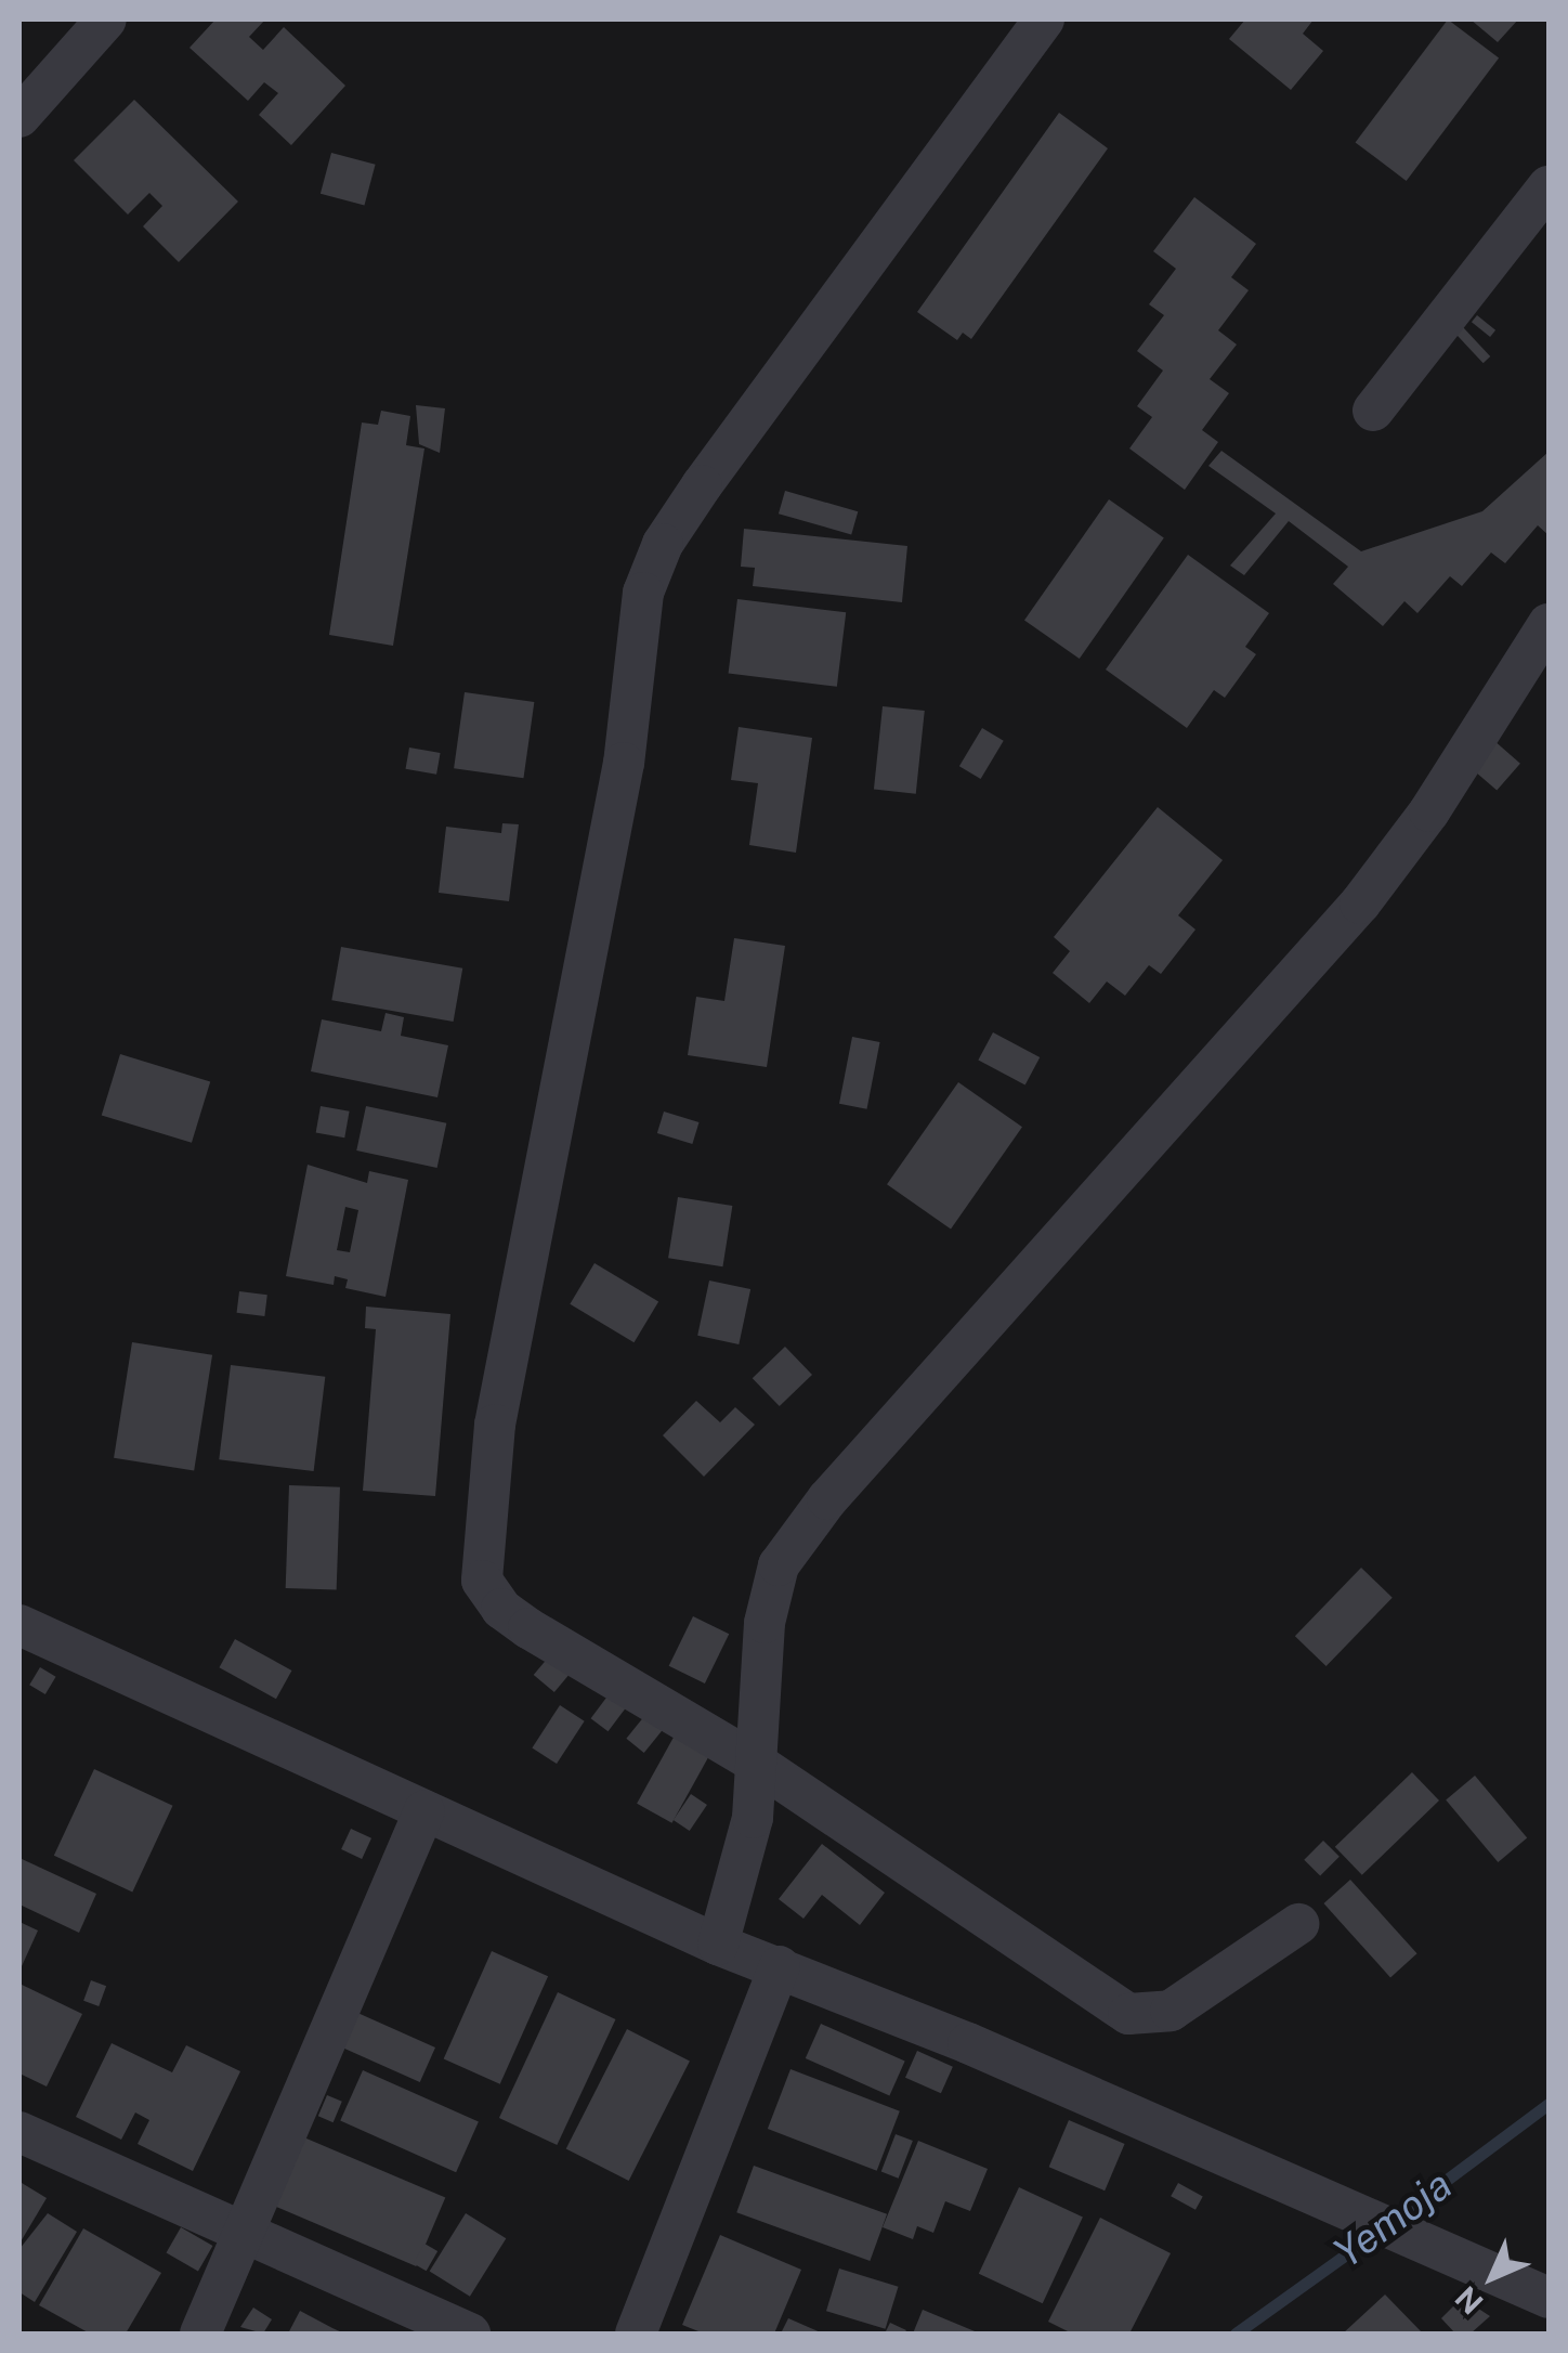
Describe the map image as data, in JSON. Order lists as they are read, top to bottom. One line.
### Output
{"water":["Yemoja"],"north":"bottom left"}
